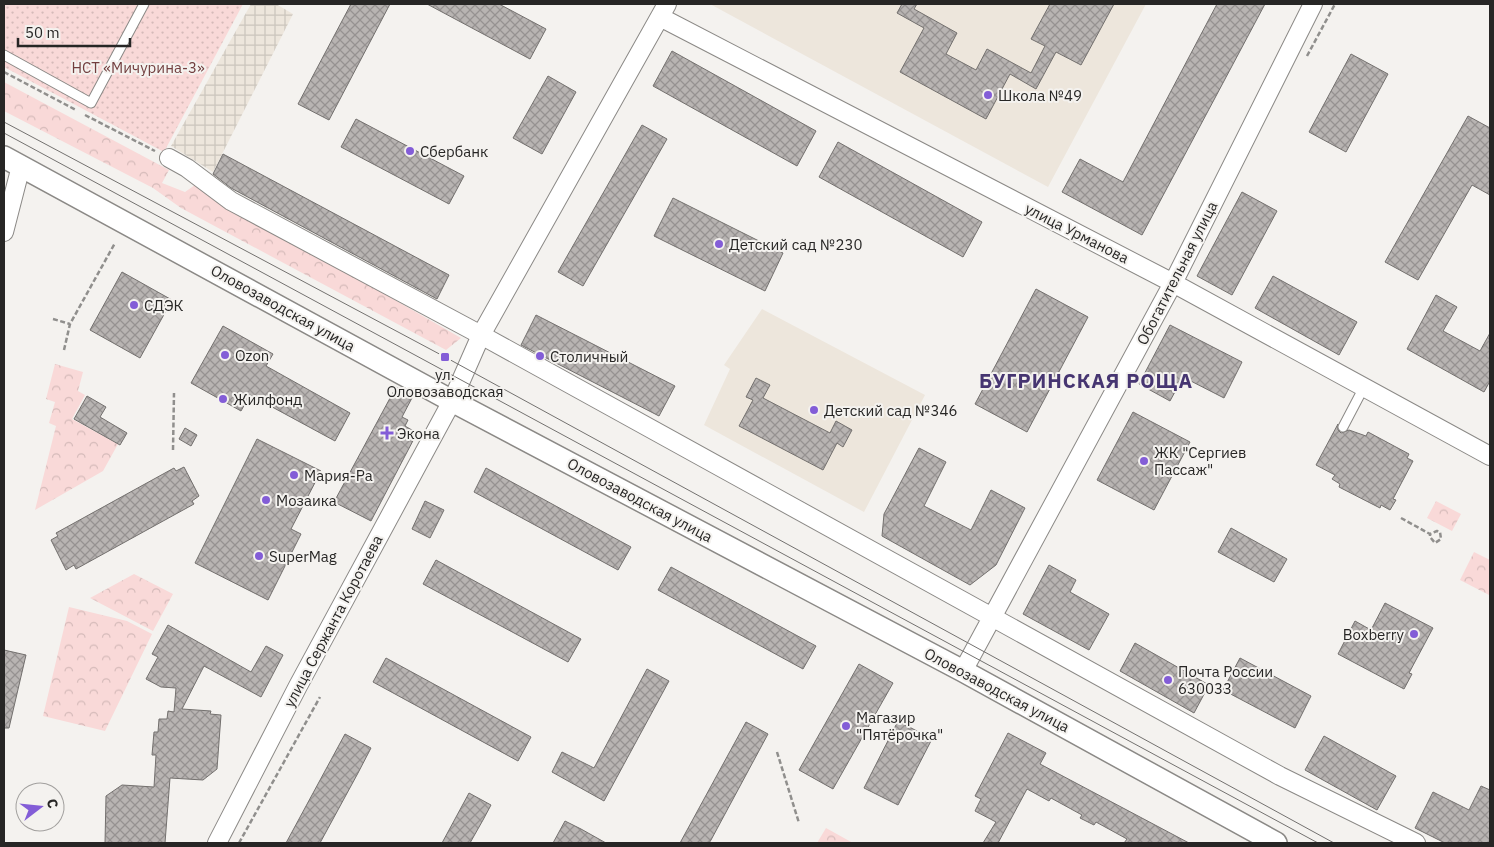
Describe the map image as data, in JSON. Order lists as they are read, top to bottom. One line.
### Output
{"streets":{"street":["улица Урманова","Обогатительная улица","Оловозаводская улица","улица Сержанта Коротаева"]},"crossings":[["улица Урманова","Обогатительная улица"],["улица Урманова","улица Сержанта Коротаева"],["Обогатительная улица","Оловозаводская улица"],["Оловозаводская улица","улица Сержанта Коротаева"]],"districts":["БУГРИНСКАЯ РОЩА"],"parks":["НСТ «Мичурина-3»"],"places":{"other":["Школа №49","Сбербанк","Детский сад №230","СДЭК","Ozon","Столичный","Жилфонд","Детский сад №346","ЖК \"Сергиев Пассаж\"","Мария-Ра","Мозаика","SuperMag","Boxberry","Почта России 630033","Магазир \"Пятёрочка\""],"transit":["ул. Оловозаводская"],"health":["Экона"]},"scale_bar":"50 m","north":"right"}
